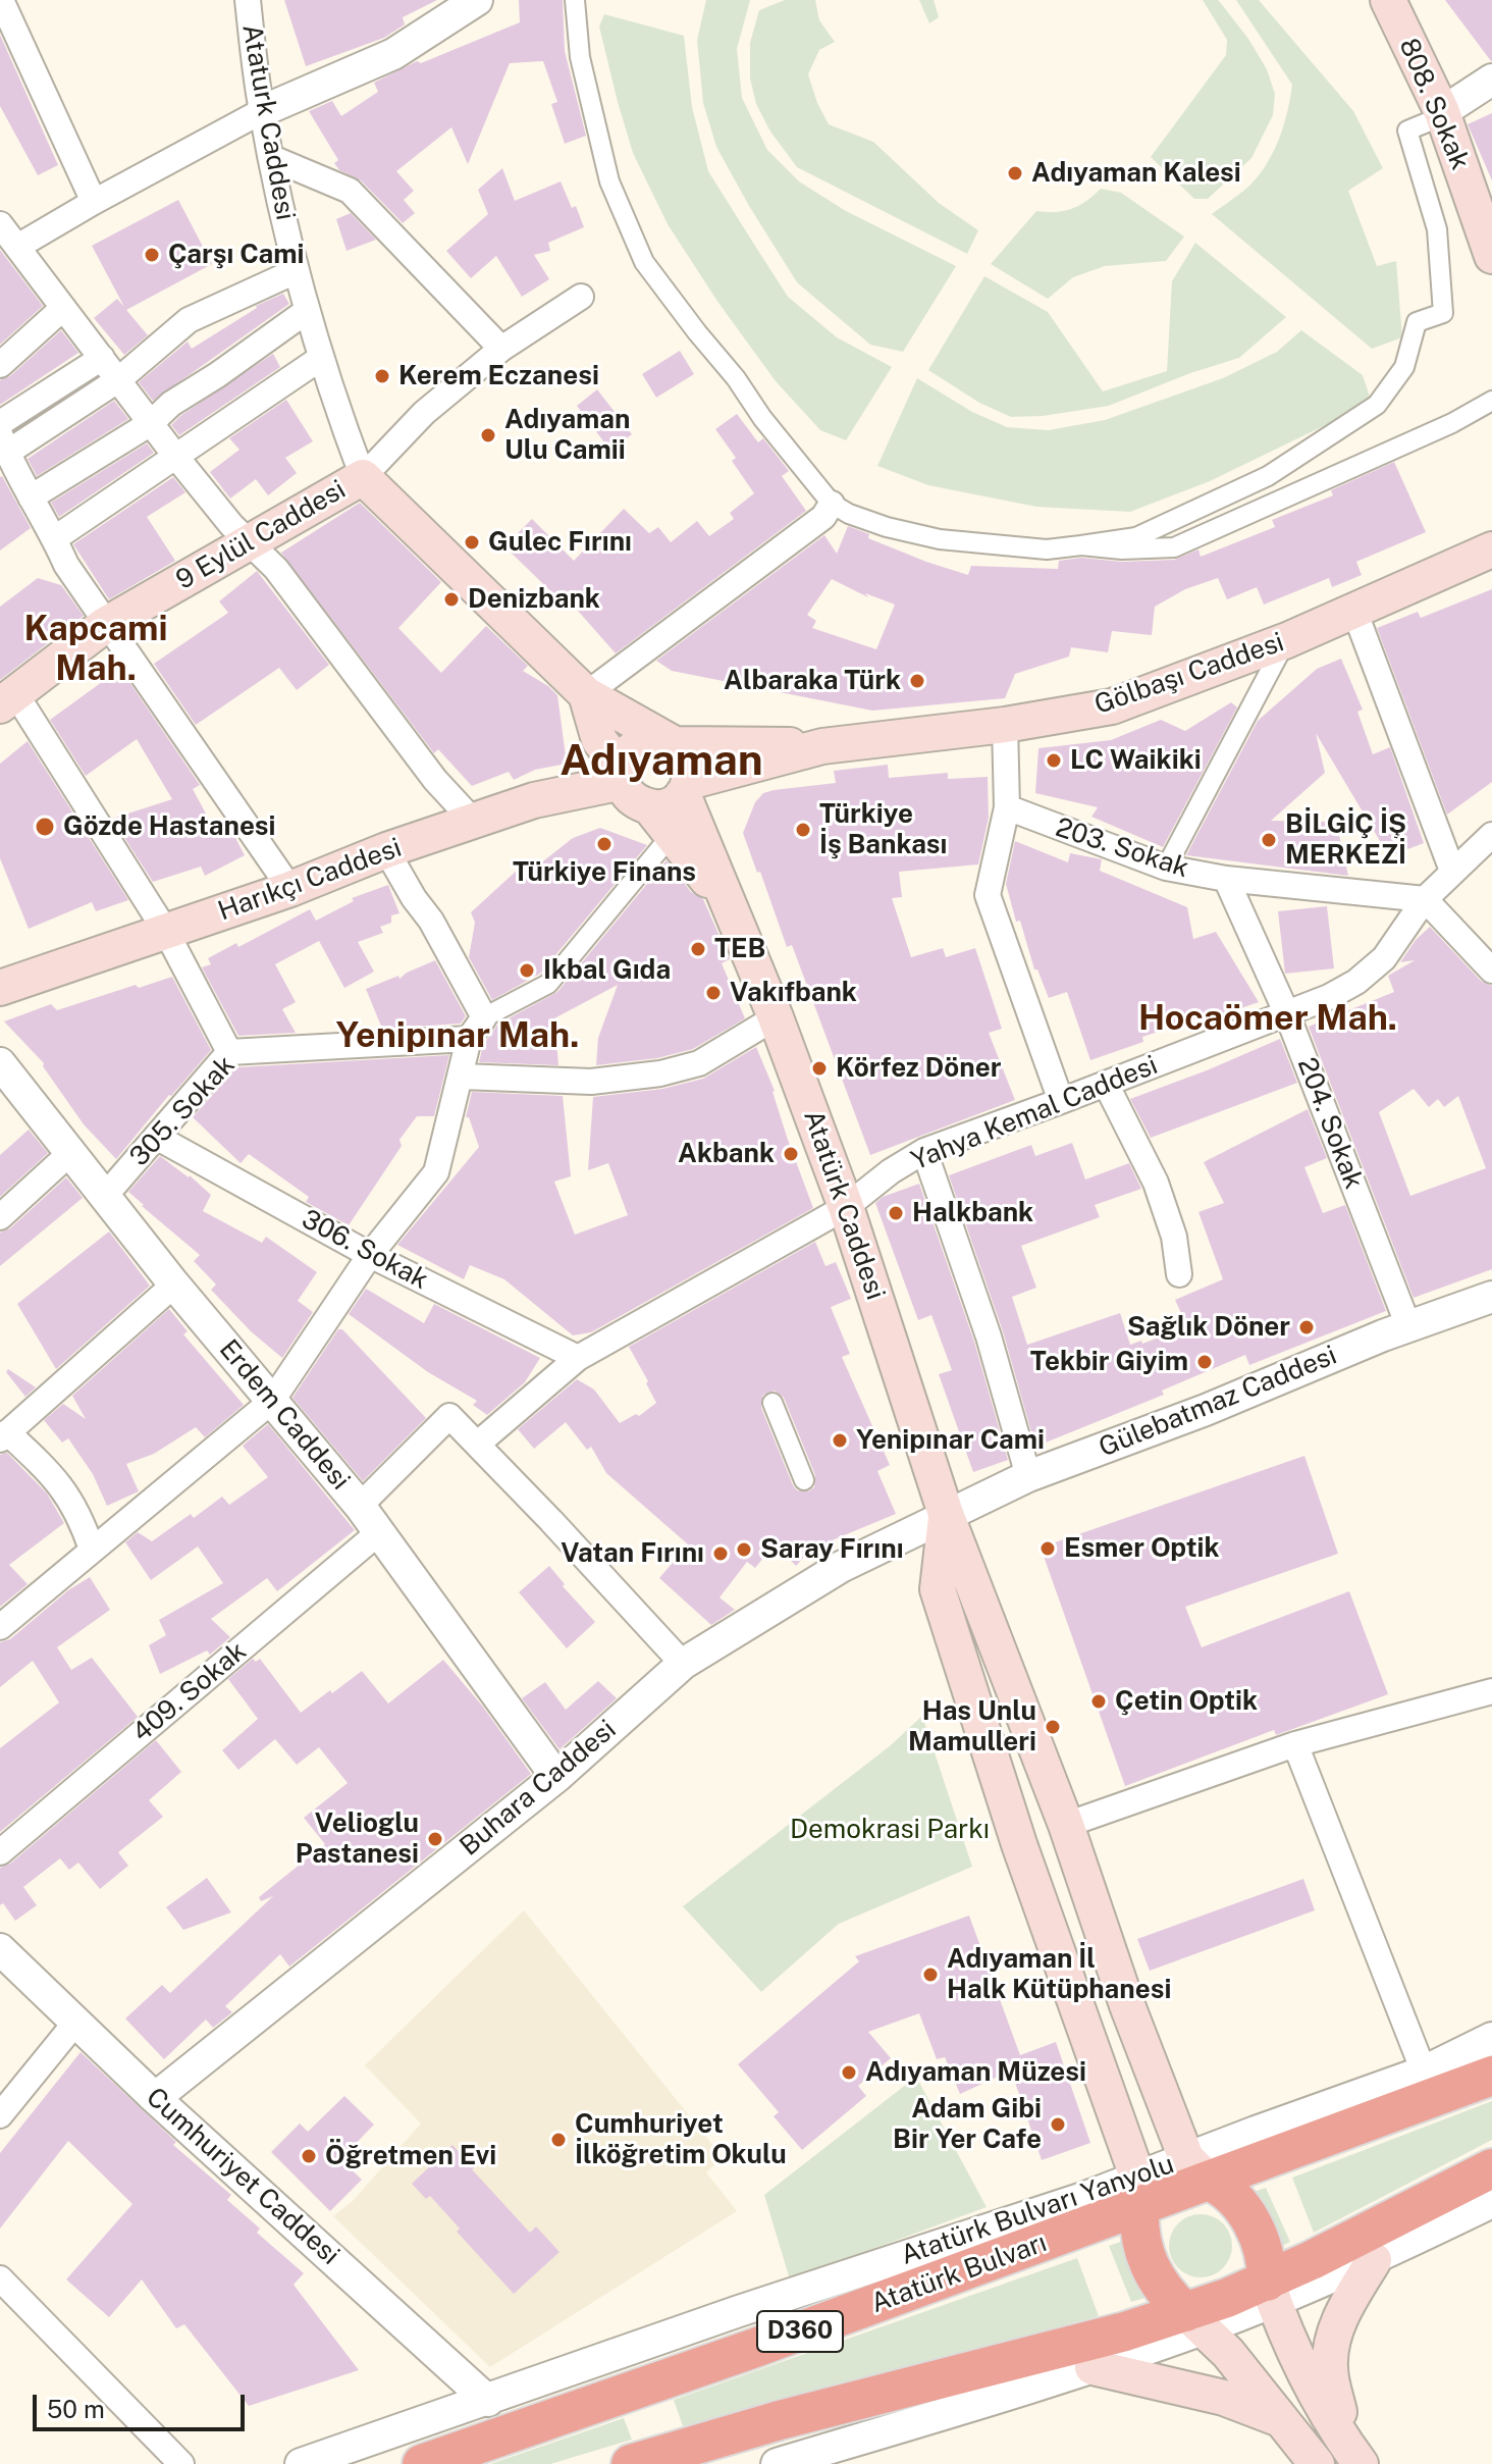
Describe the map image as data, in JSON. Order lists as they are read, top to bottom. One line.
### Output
{"streets":{"highway":["Atatürk Bulvarı","D360"],"main road":["808. Sokak","9 Eylül Caddesi","Gölbaşı Caddesi","Harıkçı Caddesi","Atatürk Caddesi"],"street":["Ataturk Caddesi","203. Sokak","305. Sokak","Yahya Kemal Caddesi","204. Sokak","306. Sokak","Gülebatmaz Caddesi","Erdem Caddesi","409. Sokak","Buhara Caddesi","Cumhuriyet Caddesi","Atatürk Bulvarı Yanyolu"]},"crossings":[["Ataturk Caddesi","9 Eylül Caddesi"],["Gölbaşı Caddesi","Harıkçı Caddesi"],["Gölbaşı Caddesi","Atatürk Caddesi"],["203. Sokak","Yahya Kemal Caddesi"],["203. Sokak","204. Sokak"],["Harıkçı Caddesi","Atatürk Caddesi"],["305. Sokak","306. Sokak"],["305. Sokak","Erdem Caddesi"],["Yahya Kemal Caddesi","204. Sokak"],["Yahya Kemal Caddesi","Atatürk Caddesi"],["Yahya Kemal Caddesi","306. Sokak"],["204. Sokak","Gülebatmaz Caddesi"],["Atatürk Caddesi","Gülebatmaz Caddesi"],["Atatürk Caddesi","Buhara Caddesi"],["Atatürk Caddesi","Atatürk Bulvarı Yanyolu"],["Atatürk Caddesi","Atatürk Bulvarı"],["Gülebatmaz Caddesi","Buhara Caddesi"],["Erdem Caddesi","409. Sokak"],["Erdem Caddesi","Buhara Caddesi"],["Buhara Caddesi","Cumhuriyet Caddesi"],["Cumhuriyet Caddesi","Atatürk Bulvarı Yanyolu"],["Atatürk Bulvarı Yanyolu","Atatürk Bulvarı"]],"districts":["Kapcami Mah.","Adıyaman","Hocaömer Mah.","Yenipınar Mah."],"parks":["Demokrasi Parkı"],"places":["Adıyaman Kalesi","Çarşı Cami","Kerem Eczanesi","Adıyaman Ulu Camii","Gulec Fırını","Denizbank","Albaraka Türk","LC Waikiki","Gözde Hastanesi","Türkiye İş Bankası","BİLGİÇ İŞ MERKEZİ","Türkiye Finans","TEB","Ikbal Gıda","Vakıfbank","Körfez Döner","Akbank","Halkbank","Sağlık Döner","Tekbir Giyim","Yenipınar Cami","Esmer Optik","Saray Fırını","Vatan Fırını","Çetin Optik","Has Unlu Mamulleri","Velioglu Pastanesi","Adıyaman İl Halk Kütüphanesi","Adıyaman Müzesi","Adam Gibi Bir Yer Cafe","Cumhuriyet İlköğretim Okulu","Öğretmen Evi"],"scale_bar":"50 m"}
